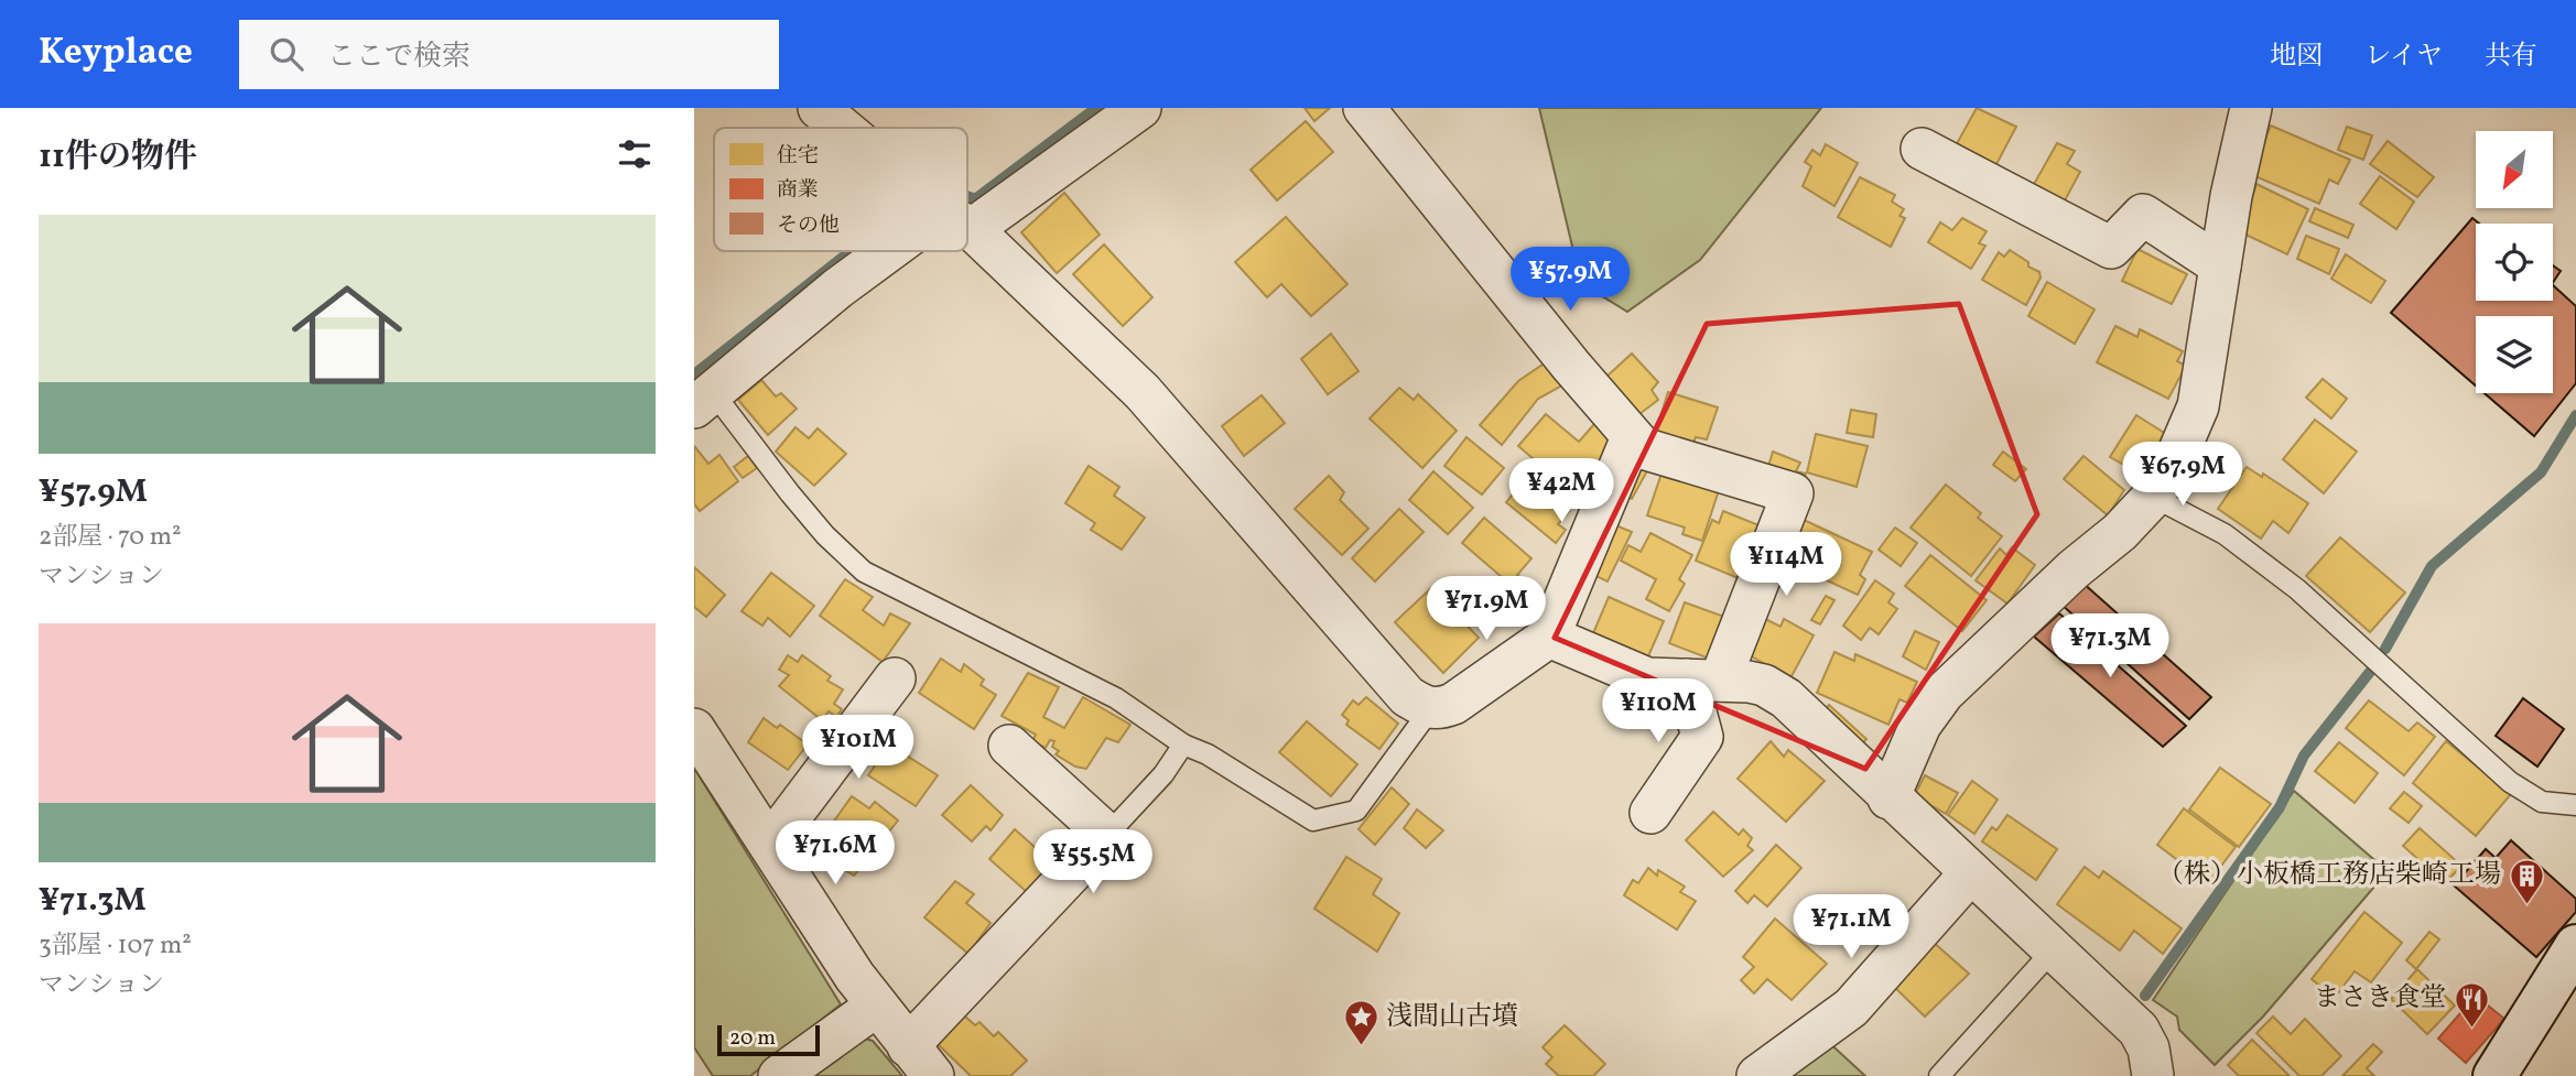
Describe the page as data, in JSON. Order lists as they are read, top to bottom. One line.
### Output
{"places":{"building":["（株）小板橋工務店柴崎工場"],"restaurant":["まさき食堂"],"place":["浅間山古墳"]},"legend":["住宅","商業","その他"],"scale_bar":"20 m","north":"bottom left","page":{"header":"Keyplace","search":"ここで検索","nav":["地図","レイヤ","共有"],"heading":"11件の物件","list":[{"name":"¥57.9M","note":"2部屋 · 70 m² · マンション"},{"name":"¥71.3M","note":"3部屋 · 107 m² · マンション"}],"price":["¥57.9M","¥67.9M","¥42M","¥114M","¥71.9M","¥71.3M","¥110M","¥101M","¥71.6M","¥55.5M","¥71.1M"],"scale":"20 m"}}
